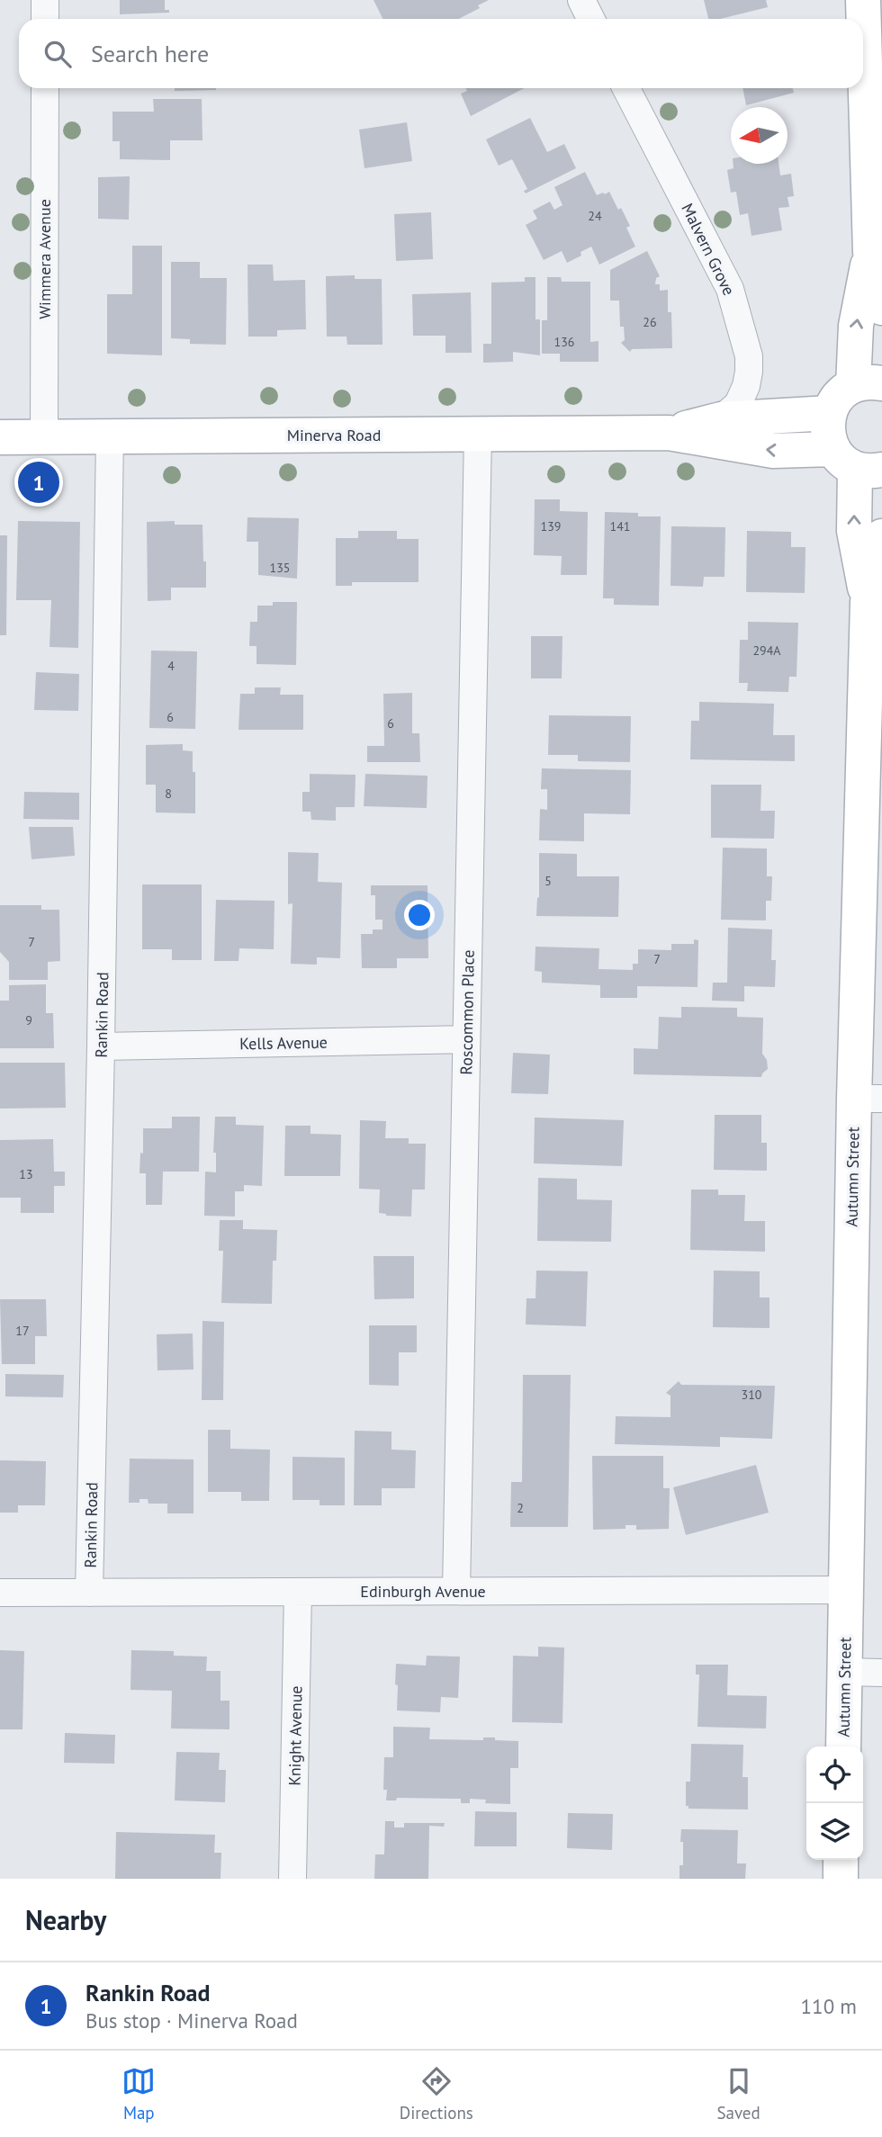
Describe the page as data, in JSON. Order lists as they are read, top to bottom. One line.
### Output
{"streets":{"street":["Malvern Grove","Wimmera Avenue","Minerva Road","Roscommon Place","Rankin Road","Kells Avenue","Autumn Street","Edinburgh Avenue","Knight Avenue"]},"crossings":[["Malvern Grove","Minerva Road"],["Wimmera Avenue","Minerva Road"],["Minerva Road","Roscommon Place"],["Minerva Road","Rankin Road"],["Minerva Road","Autumn Street"],["Roscommon Place","Kells Avenue"],["Roscommon Place","Edinburgh Avenue"],["Rankin Road","Kells Avenue"],["Rankin Road","Edinburgh Avenue"],["Autumn Street","Edinburgh Avenue"],["Edinburgh Avenue","Knight Avenue"]],"house_numbers":["24","26","136","139","141","135","294A","4","6","6","8","5","7","7","9","13","17","310","2"],"north":"left","page":{"search":"Search here","pins":"1","heading":"Nearby","list":[{"mark":"1","name":"Rankin Road","note":"Bus stop · Minerva Road","value":"110 m"}],"nav":["Map","Directions","Saved"]}}
